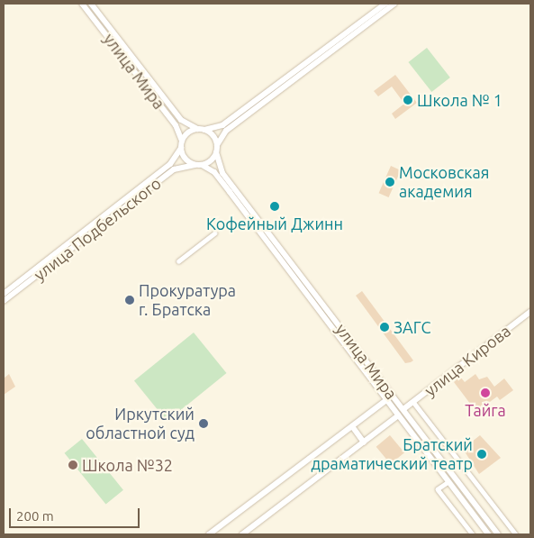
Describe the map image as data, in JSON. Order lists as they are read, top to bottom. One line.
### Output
{"streets":{"main road":["улица Мира","улица Подбельского","улица Кирова"]},"crossings":[["улица Мира","улица Подбельского"],["улица Мира","улица Кирова"]],"places":["Школа № 1","Московская академия","Кофейный Джинн","Прокуратура г. Братска","ЗАГС","Тайга","Иркутский областной суд","Братский драматический театр","Школа №32"],"scale_bar":"200 m"}
